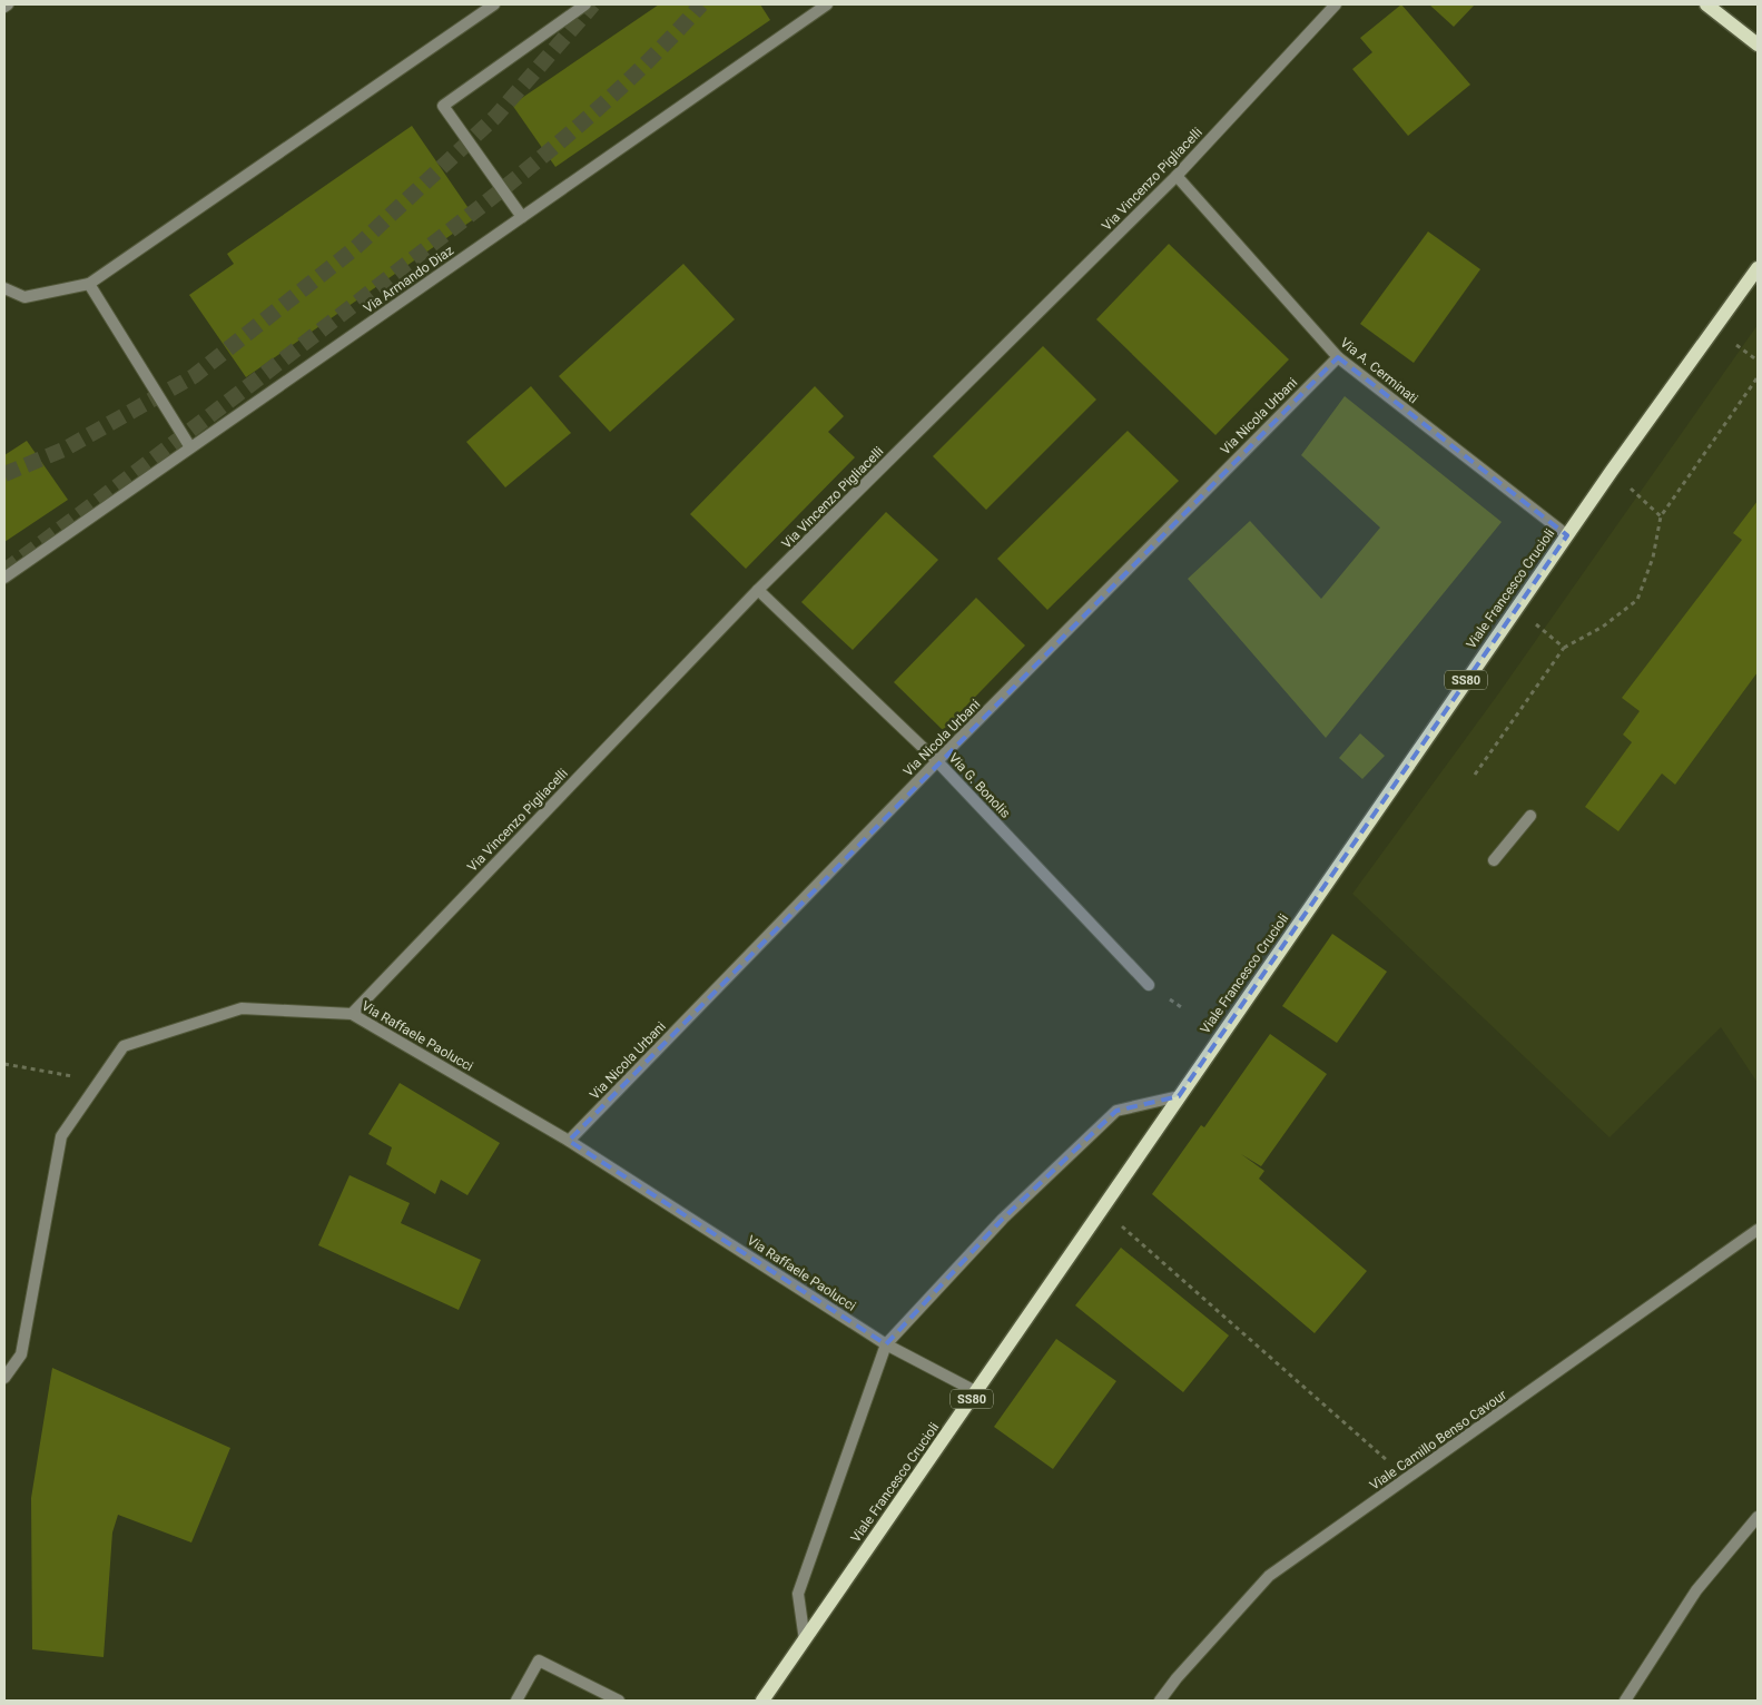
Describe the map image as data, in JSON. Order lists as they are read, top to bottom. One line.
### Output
{"streets":{"main road":["Viale Francesco Crucioli","SS80"],"street":["Via Vincenzo Pigliacelli","Via Armando Diaz","Via A. Cerminati","Via Nicola Urbani","Via G. Bonolis","Via Raffaele Paolucci","Viale Camillo Benso Cavour"]},"crossings":[["Via Vincenzo Pigliacelli","Via A. Cerminati"],["Via Vincenzo Pigliacelli","Via G. Bonolis"],["Via Vincenzo Pigliacelli","Via Raffaele Paolucci"],["Via A. Cerminati","Via Nicola Urbani"],["Via A. Cerminati","Viale Francesco Crucioli"],["Via Nicola Urbani","Via G. Bonolis"],["Via Nicola Urbani","Via Raffaele Paolucci"],["Viale Francesco Crucioli","Via Raffaele Paolucci"]]}
